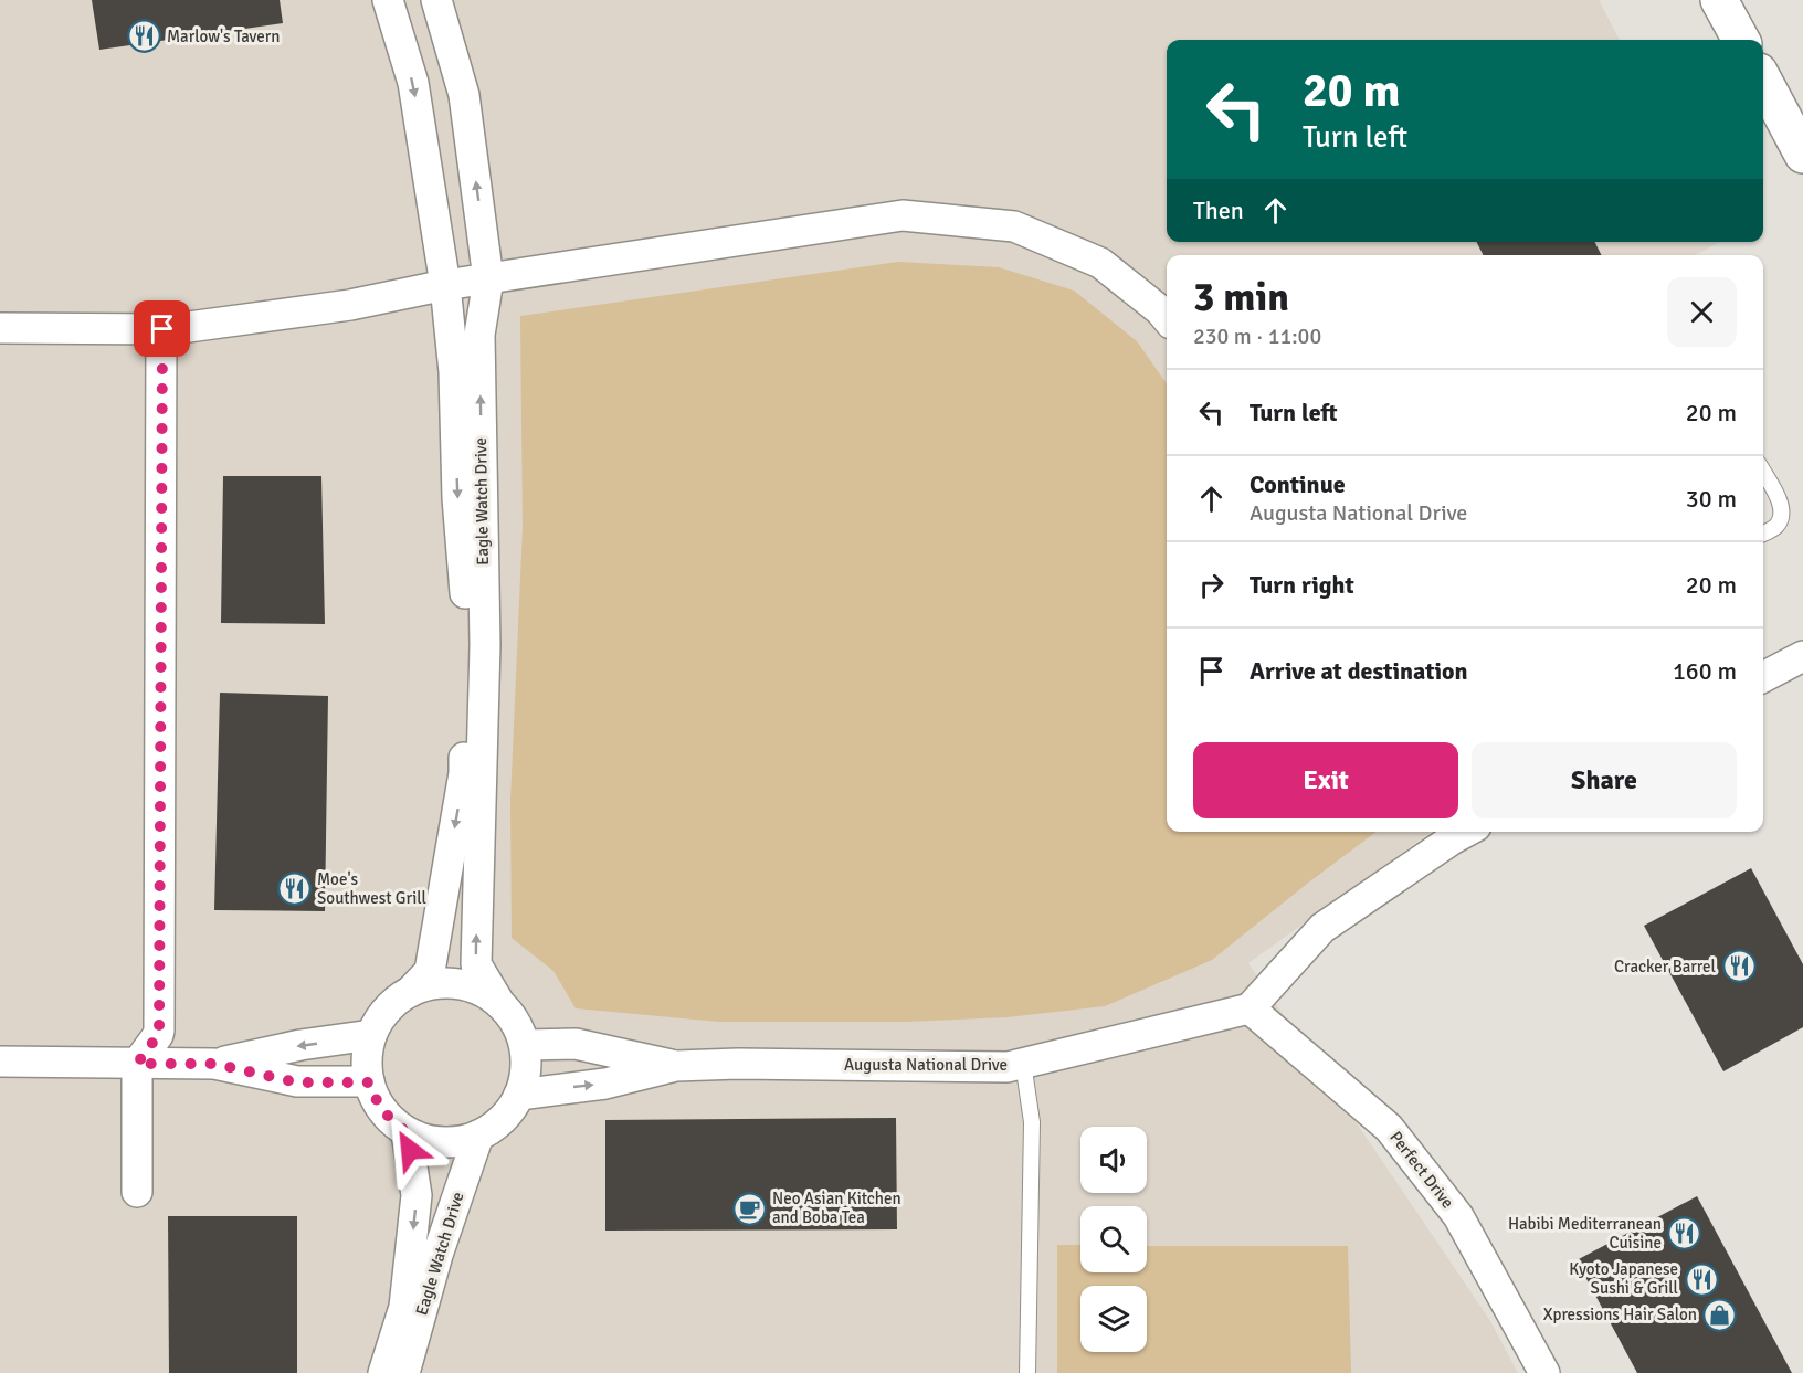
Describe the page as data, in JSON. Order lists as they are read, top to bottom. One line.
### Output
{"streets":{"street":["Eagle Watch Drive","Augusta National Drive","Perfect Drive"]},"crossings":[["Augusta National Drive","Perfect Drive"]],"places":{"restaurant":["Marlow's Tavern","Moe's Southwest Grill","Cracker Barrel","Habibi Mediterranean Cuisine","Kyoto Japanese Sushi & Grill"],"cafe":["Neo Asian Kitchen and Boba Tea"],"shop":["Xpressions Hair Salon"]},"page":{"turn":["20 m","Turn left"],"then":"Then","heading":["3 min","230 m · 11:00"],"list":[{"name":"Turn left","value":"20 m"},{"name":"Continue","note":"Augusta National Drive","value":"30 m"},{"name":"Turn right","value":"20 m"},{"name":"Arrive at destination","value":"160 m"}],"buttons":["Exit","Share"]}}
